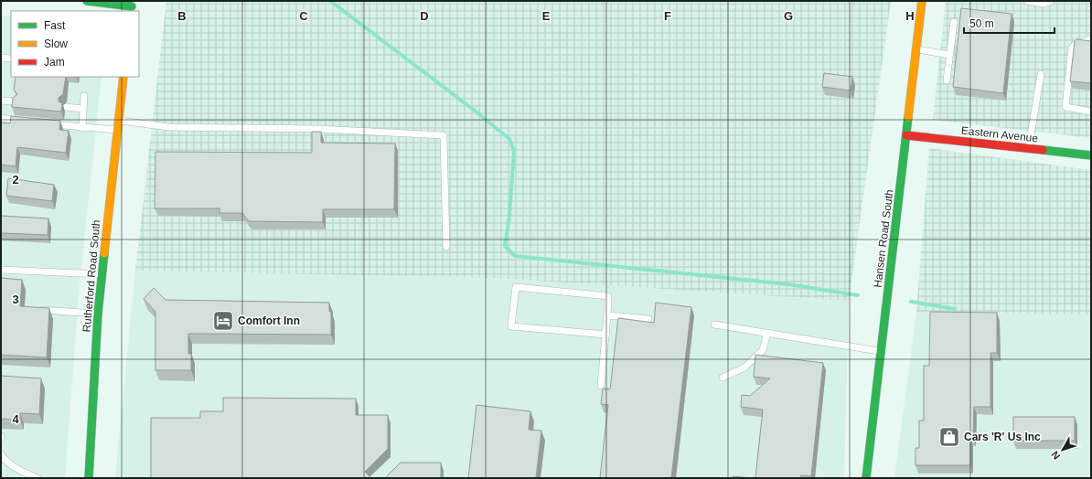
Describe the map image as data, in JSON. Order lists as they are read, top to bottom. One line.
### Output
{"streets":{"street":["Eastern Avenue","Hansen Road South","Rutherford Road South"]},"crossings":[["Eastern Avenue","Hansen Road South"]],"places":{"hotel":["Comfort Inn"],"shop":["Cars 'R' Us Inc"]},"legend":["Fast","Slow","Jam"],"scale_bar":"50 m","north":"bottom left","grid":{"columns":["B","C","D","E","F","G","H"],"rows":["2","3","4"]}}
